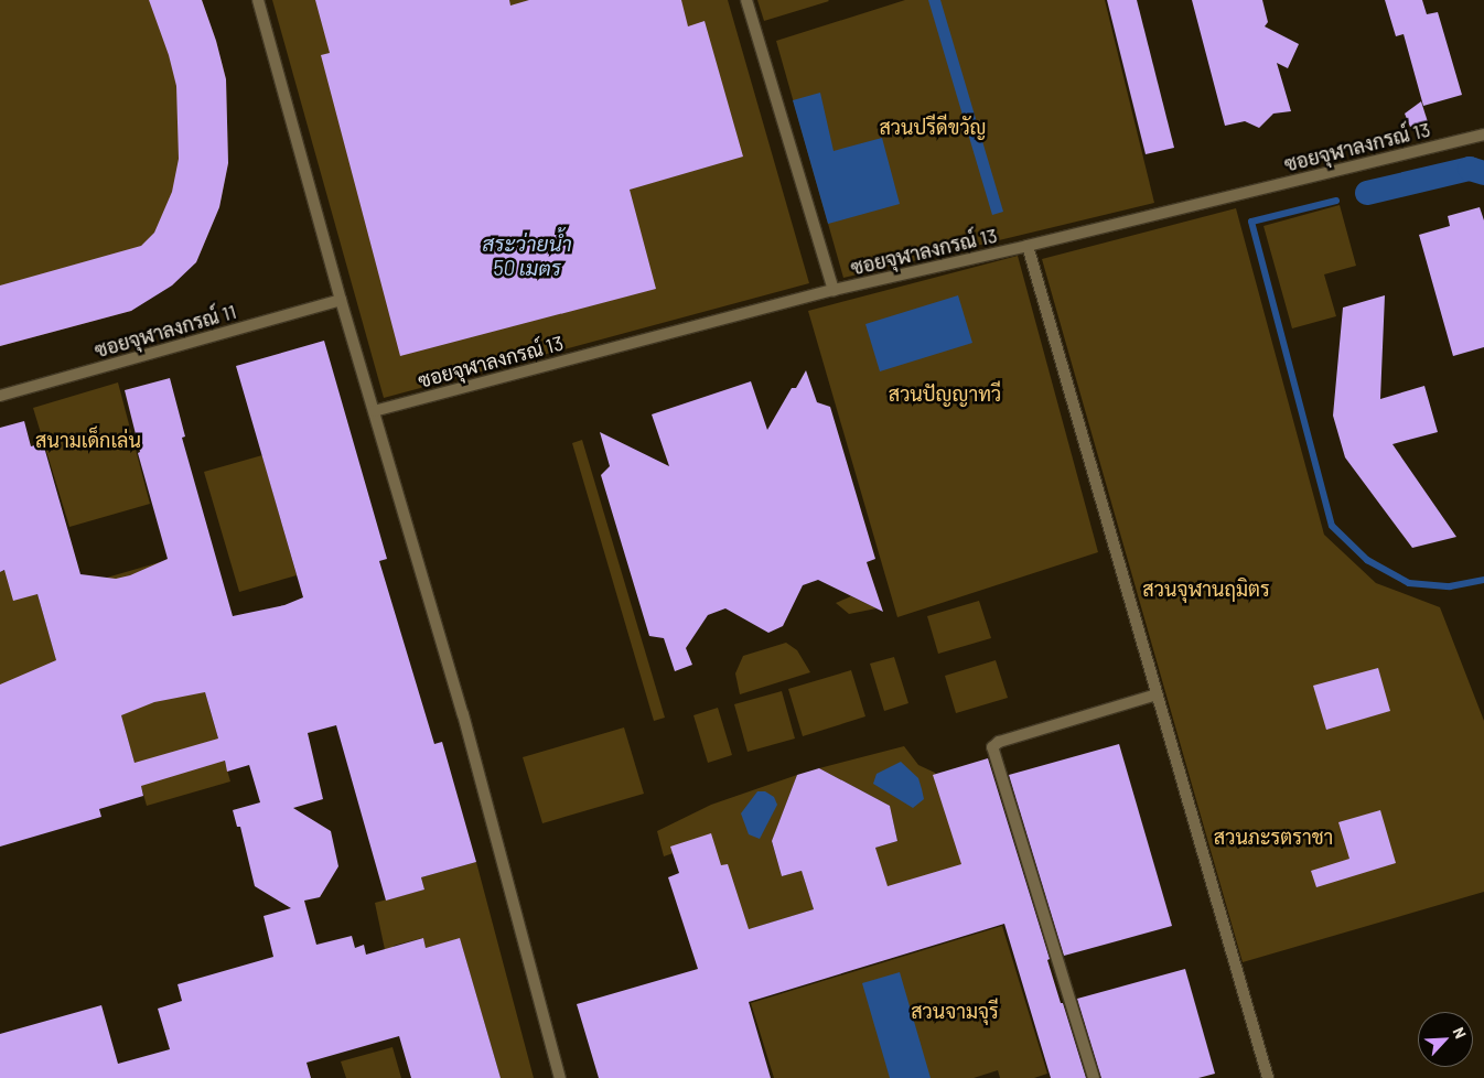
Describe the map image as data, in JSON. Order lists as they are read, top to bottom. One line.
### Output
{"streets":{"street":["ซอยจุฬาลงกรณ์ 13","ซอยจุฬาลงกรณ์ 11"]},"water":["สระว่ายน้ำ 50 เมตร"],"parks":["สวนปรีดีขวัญ","สวนปัญญาทวี","สนามเด็กเล่น","สวนจุฬานฤมิตร","สวนภะรตราชา","สวนจามจุรี"],"north":"top right"}
